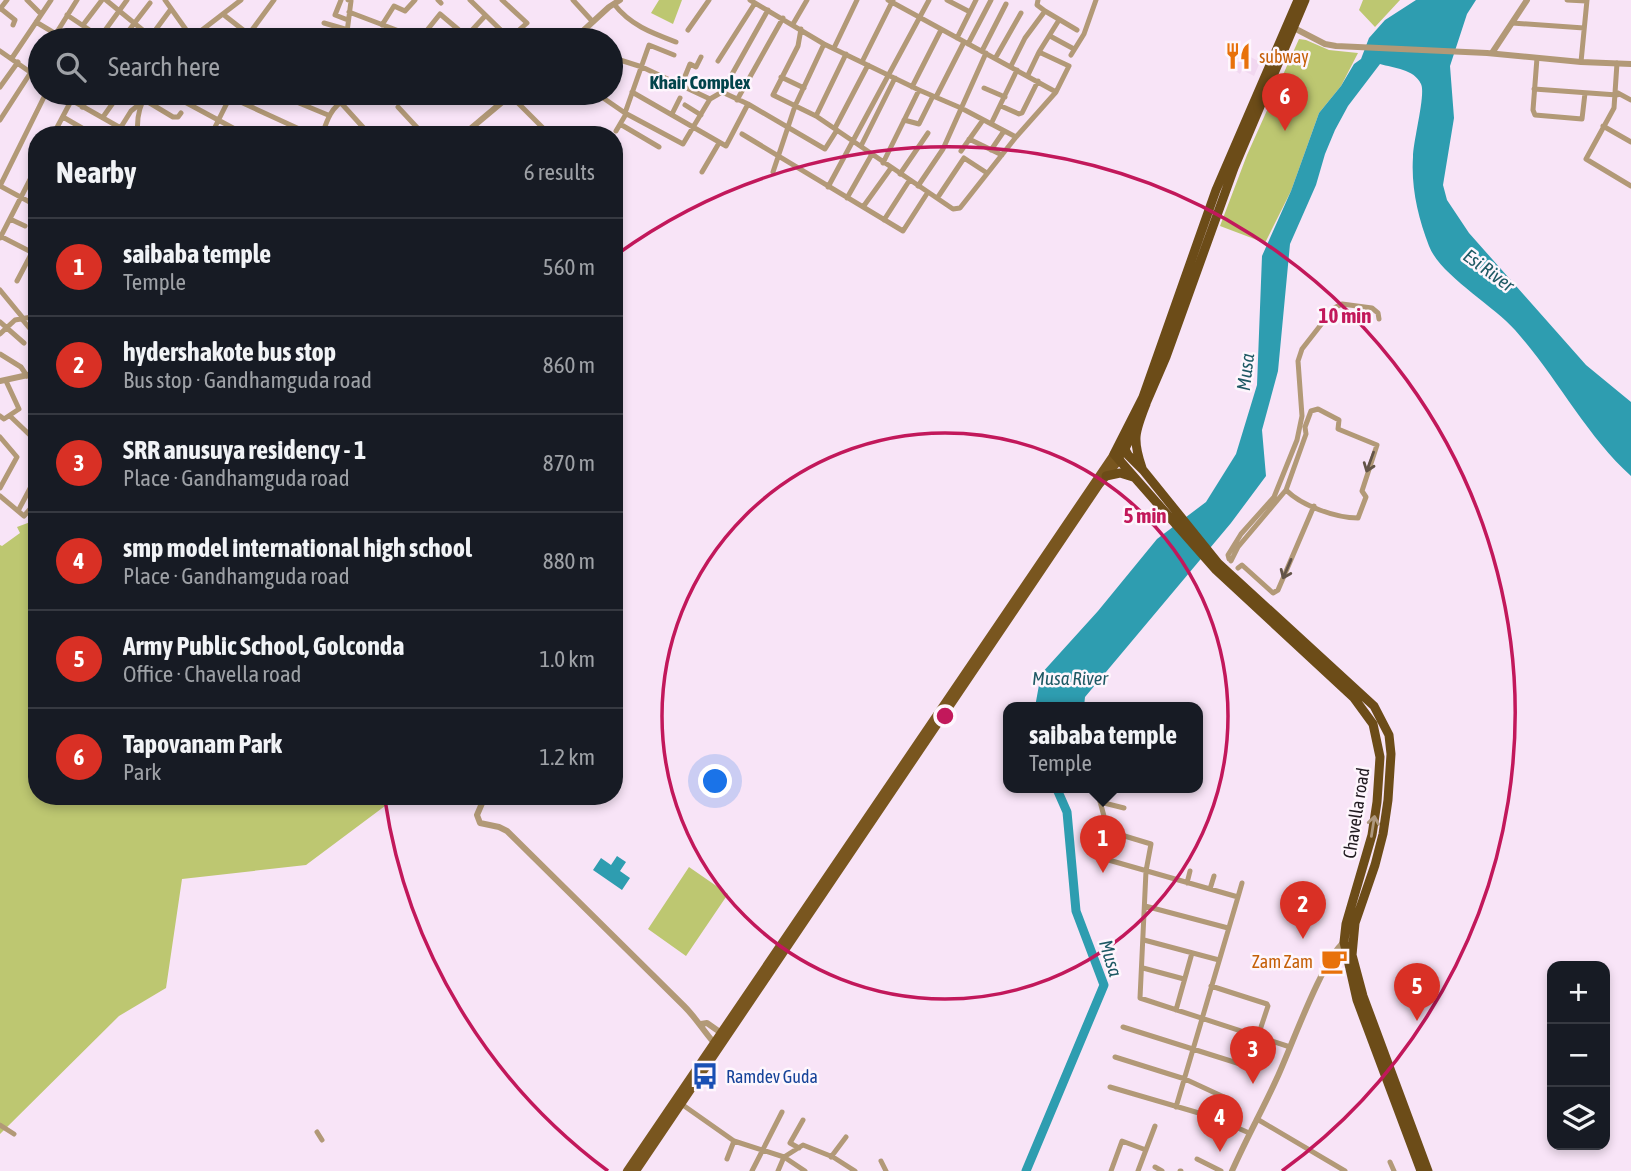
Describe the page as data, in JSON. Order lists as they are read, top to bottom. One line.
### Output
{"streets":{"highway":["Chavella road"]},"districts":["Khair Complex"],"water":["Esi River","Musa","Musa River"],"places":{"restaurant":["subway"],"cafe":["Zam Zam"],"bus stop":["Ramdev Guda"]},"page":{"search":"Search here","pins":["6","1","2","5","3","4"],"heading":["Nearby","6 results"],"list":[{"mark":"1","name":"saibaba temple","note":"Temple","value":"560 m"},{"mark":"2","name":"hydershakote bus stop","note":"Bus stop · Gandhamguda road","value":"860 m"},{"mark":"3","name":"SRR anusuya residency - 1","note":"Place · Gandhamguda road","value":"870 m"},{"mark":"4","name":"smp model international high school","note":"Place · Gandhamguda road","value":"880 m"},{"mark":"5","name":"Army Public School, Golconda","note":"Office · Chavella road","value":"1.0 km"},{"mark":"6","name":"Tapovanam Park","note":"Park","value":"1.2 km"}],"popup":["saibaba temple","Temple"],"map_buttons":["+","−"]},"rings":["10 min","5 min"]}
